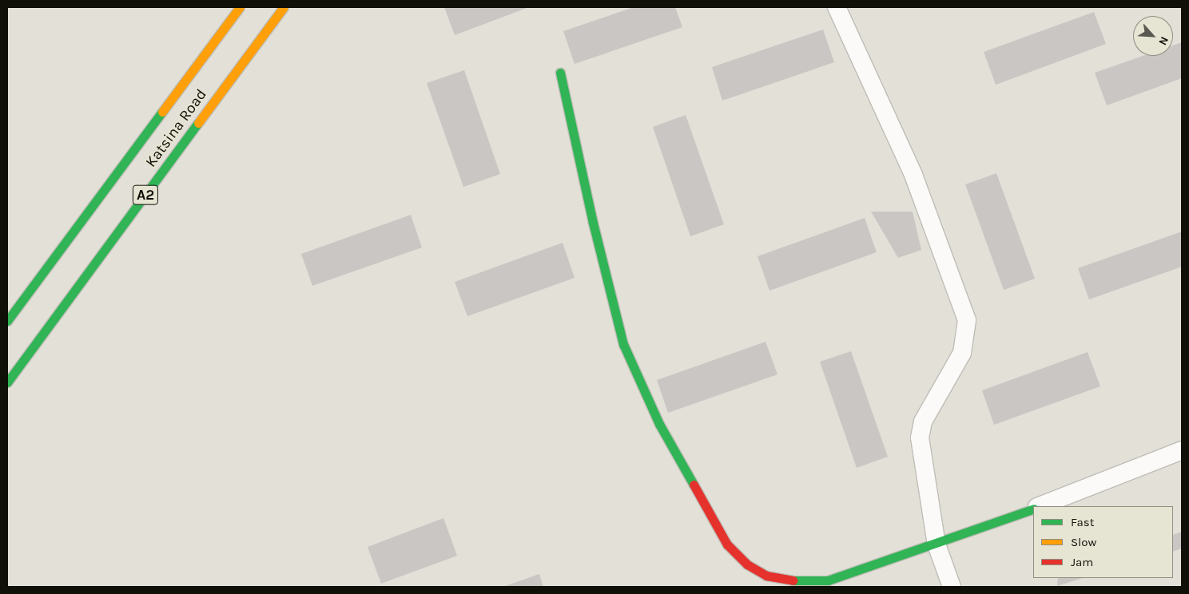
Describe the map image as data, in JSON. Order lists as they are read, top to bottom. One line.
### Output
{"streets":{"main road":["Katsina Road","A2"]},"legend":["Fast","Slow","Jam"],"north":"bottom right"}
